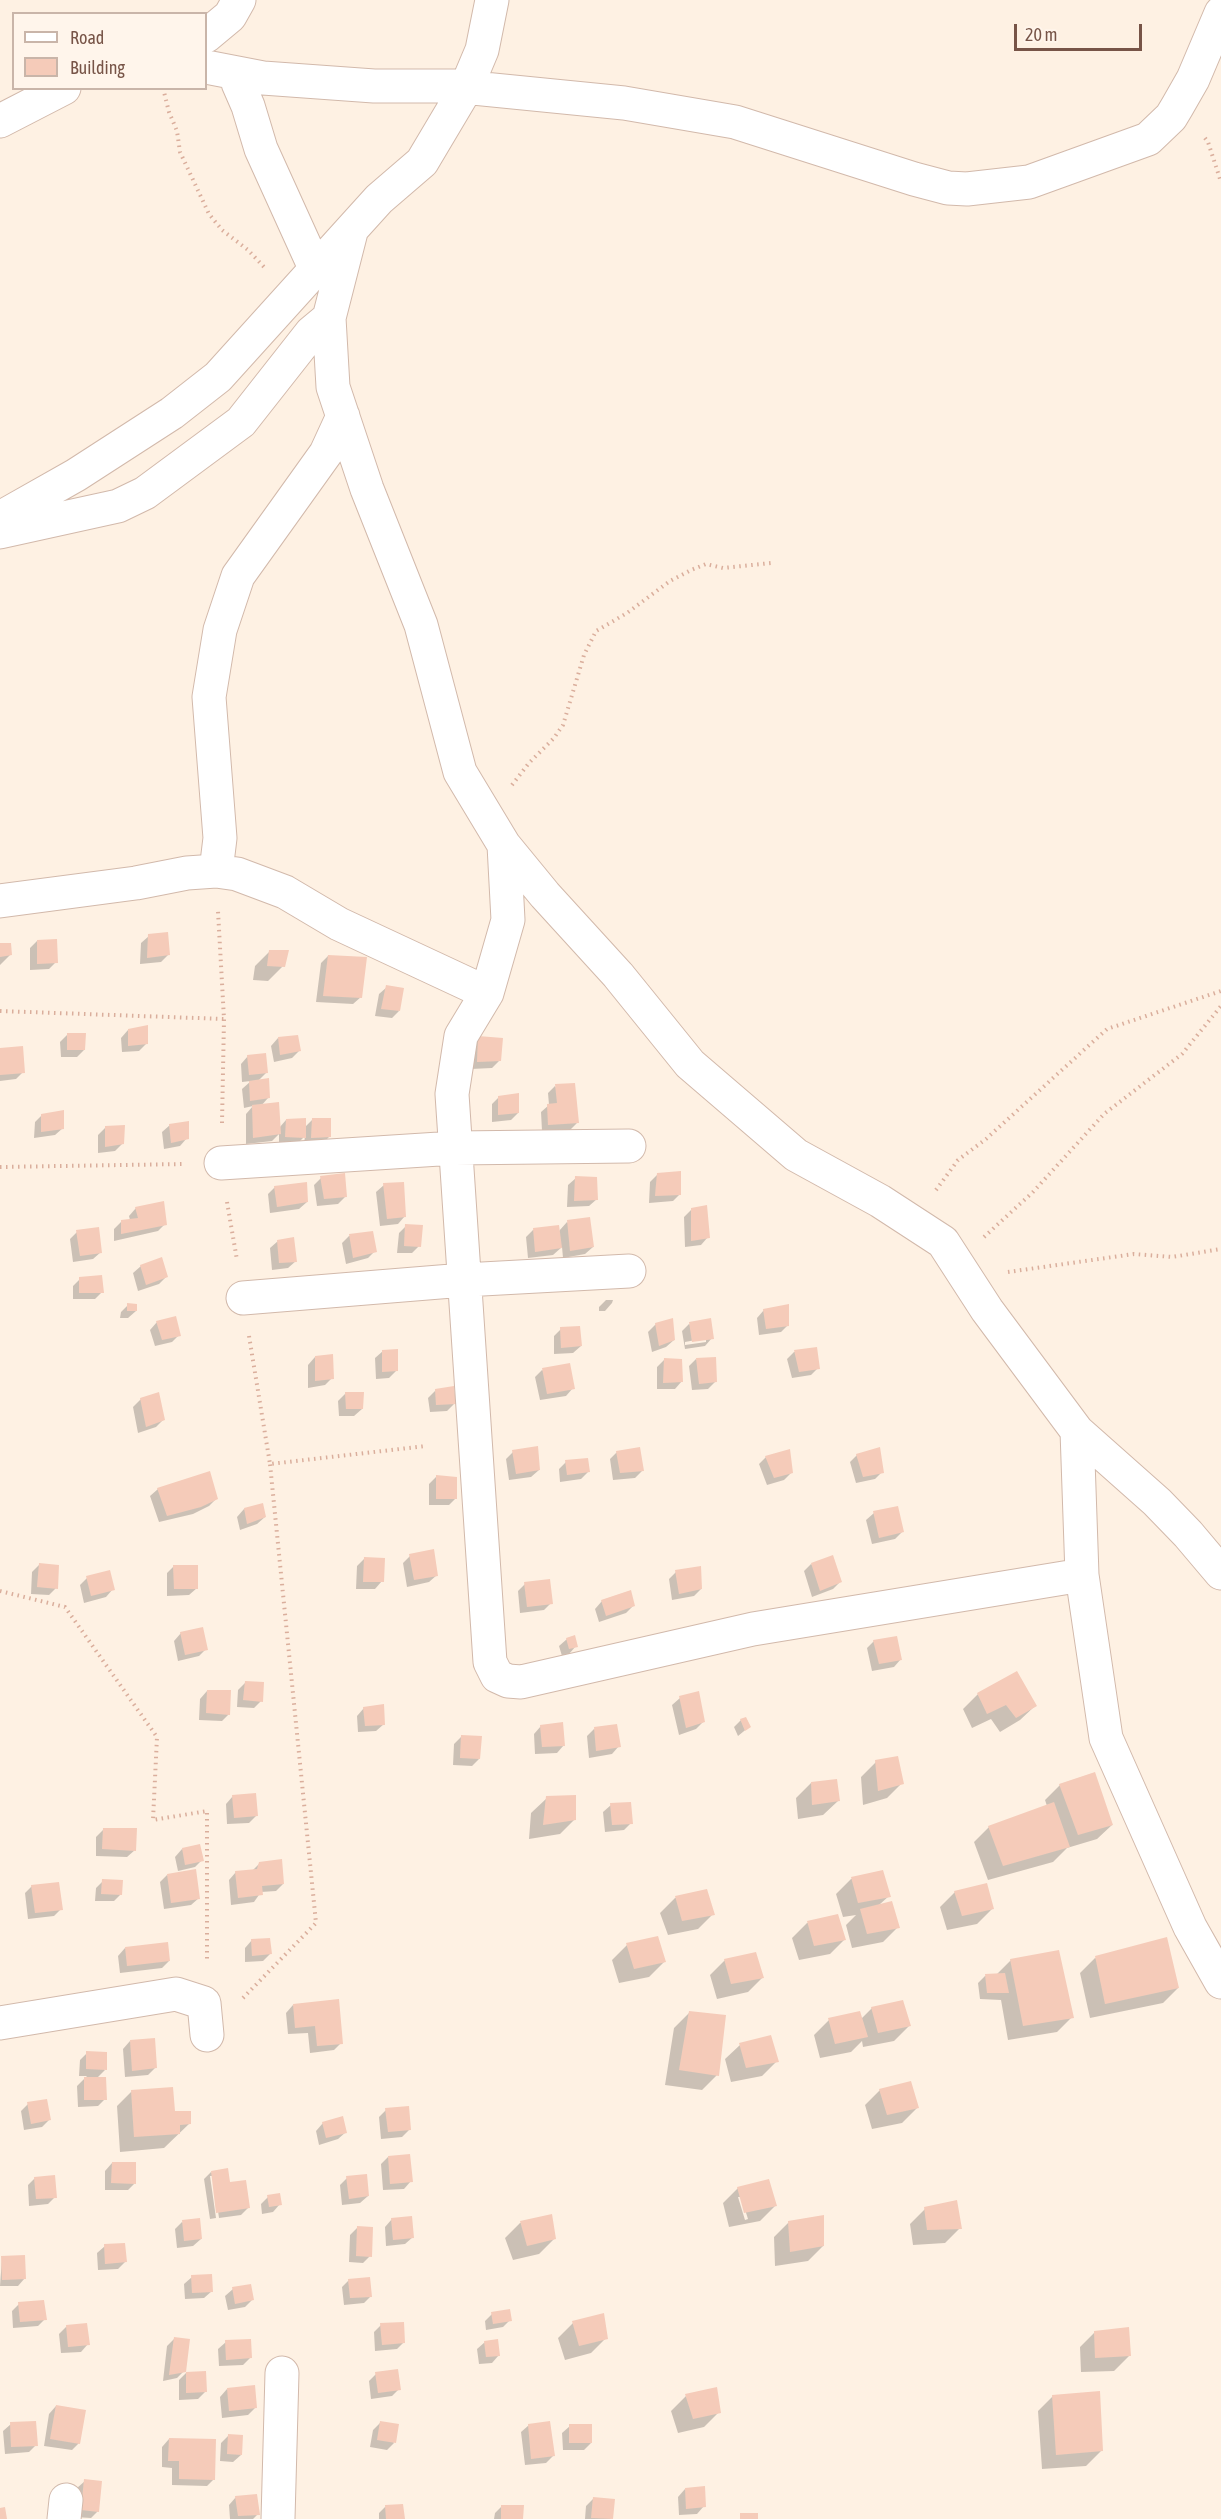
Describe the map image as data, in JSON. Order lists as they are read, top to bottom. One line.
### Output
{"legend":["Road","Building"],"scale_bar":"20 m"}
